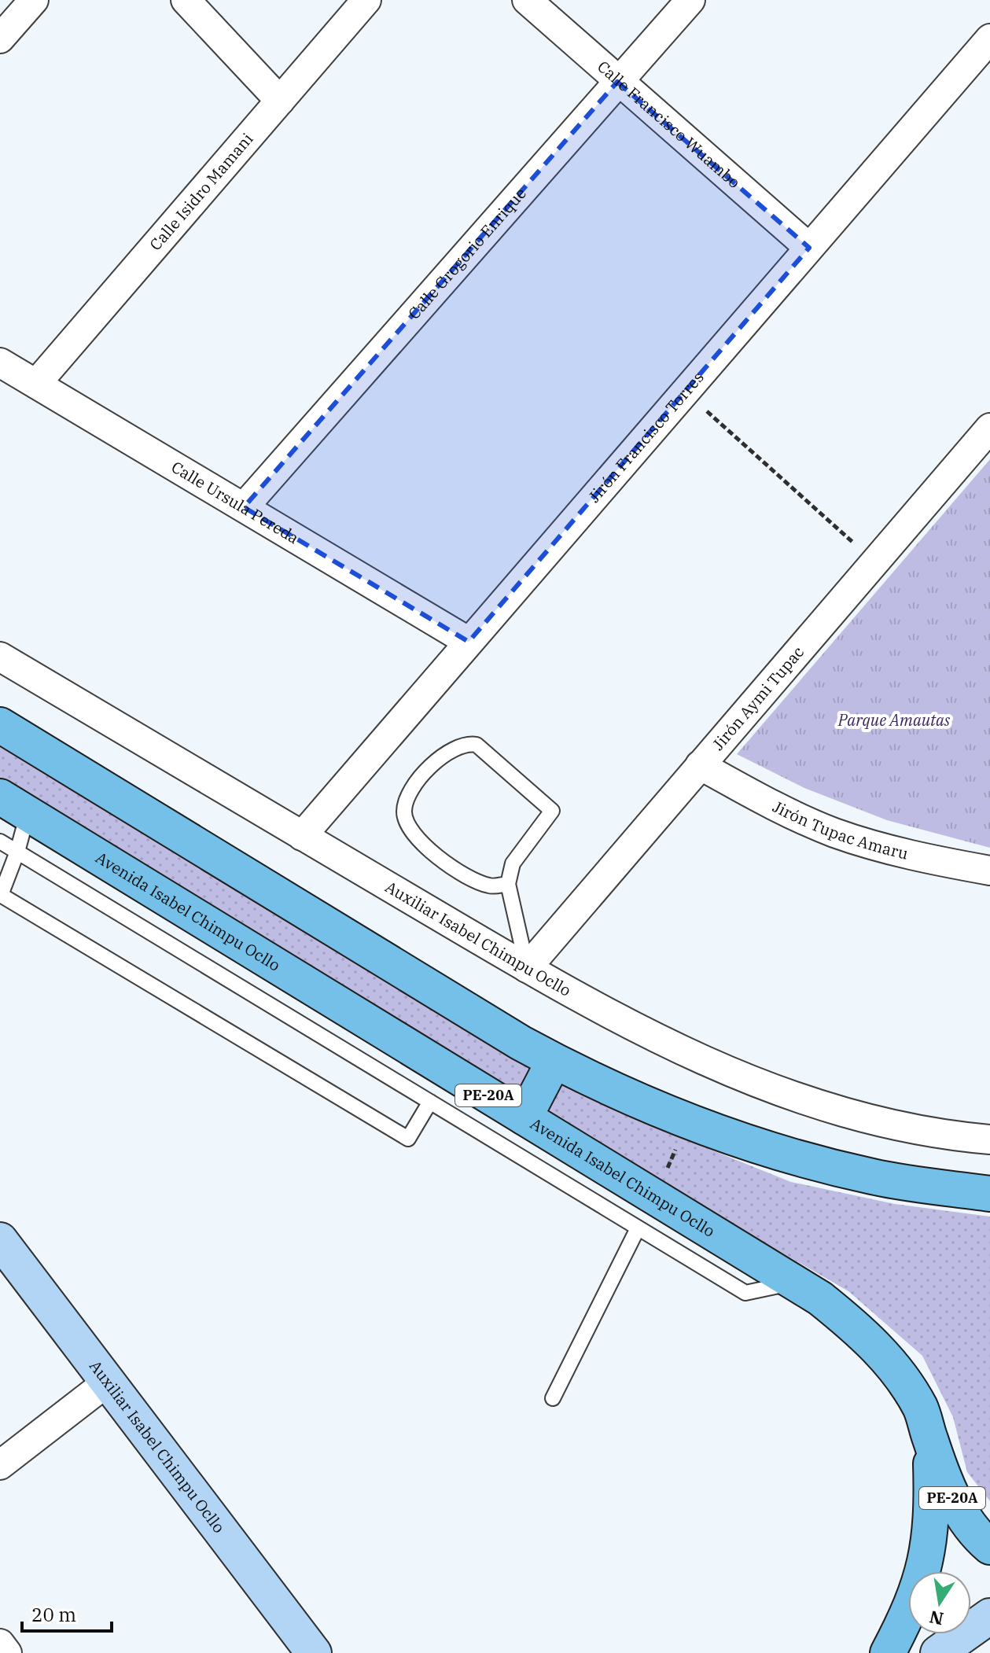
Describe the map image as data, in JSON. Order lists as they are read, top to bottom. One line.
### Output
{"streets":{"main road":["Avenida Isabel Chimpu Ocllo","PE-20A"],"street":["Calle Francisco Wuambo","Calle Isidro Mamani","Calle Grogorio Enrique","Jirón Francisco Torres","Calle Ursula Pereda","Jirón Aymi Tupac","Jirón Tupac Amaru","Auxiliar Isabel Chimpu Ocllo"]},"crossings":[["Calle Francisco Wuambo","Calle Grogorio Enrique"],["Calle Francisco Wuambo","Jirón Francisco Torres"],["Calle Isidro Mamani","Calle Ursula Pereda"],["Calle Grogorio Enrique","Calle Ursula Pereda"],["Jirón Francisco Torres","Calle Ursula Pereda"],["Jirón Francisco Torres","Auxiliar Isabel Chimpu Ocllo"],["Jirón Aymi Tupac","Jirón Tupac Amaru"],["Jirón Aymi Tupac","Auxiliar Isabel Chimpu Ocllo"]],"parks":["Parque Amautas"],"scale_bar":"20 m","north":"bottom"}
